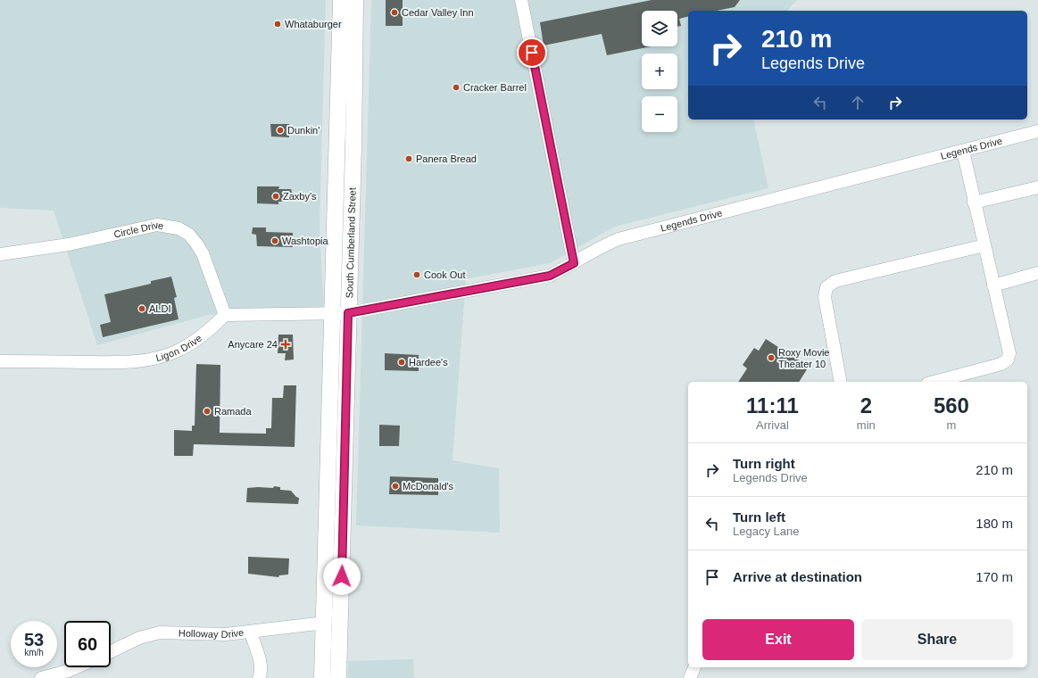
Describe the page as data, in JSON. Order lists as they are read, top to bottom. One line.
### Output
{"streets":{"main road":["South Cumberland Street"],"street":["Legends Drive","Circle Drive","Ligon Drive","Holloway Drive"]},"crossings":[["Legends Drive","South Cumberland Street"],["Circle Drive","Ligon Drive"],["South Cumberland Street","Holloway Drive"]],"places":{"other":["Cedar Valley Inn","Whataburger","Cracker Barrel","Dunkin'","Panera Bread","Zaxby's","Washtopia","Cook Out","ALDI","Roxy Movie Theater 10","Hardee's","Ramada","McDonald's"],"health":["Anycare 24"]},"page":{"map_buttons":["+","−"],"turn":["210 m","Legends Drive"],"eta":["11:11","Arrival","2","min","560","m"],"list":[{"name":"Turn right","note":"Legends Drive","value":"210 m"},{"name":"Turn left","note":"Legacy Lane","value":"180 m"},{"name":"Arrive at destination","value":"170 m"}],"buttons":["Exit","Share"],"speed":"53 km/h","limit":"60"}}
